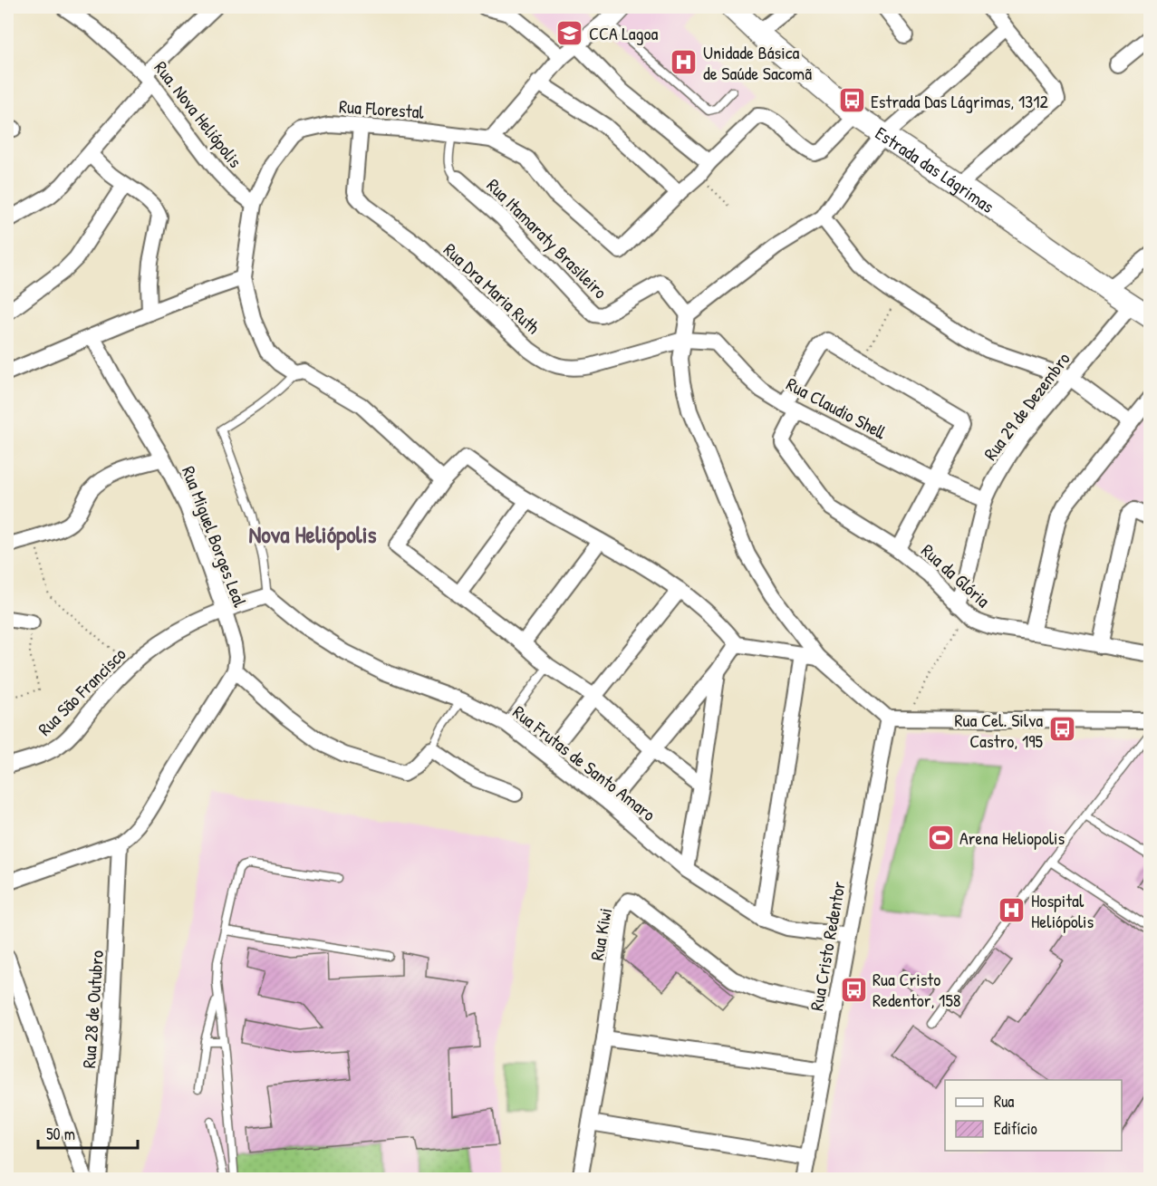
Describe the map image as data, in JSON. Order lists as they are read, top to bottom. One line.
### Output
{"streets":{"main road":["Estrada das Lágrimas"],"street":["Rua Florestal","Rua. Nova Heliópolis","Rua Itamaraty Brasileiro","Rua Dra Maria Ruth","Rua 29 de Dezembro","Rua Claudio Shell","Rua Miguel Borges Leal","Rua da Glória","Rua São Francisco","Rua Frutas de Santo Amaro","Rua Kiwi","Rua Cristo Redentor","Rua 28 de Outubro"]},"crossings":[["Rua Florestal","Rua. Nova Heliópolis"],["Rua Florestal","Rua Dra Maria Ruth"],["Estrada das Lágrimas","Rua 29 de Dezembro"],["Rua Dra Maria Ruth","Rua Claudio Shell"],["Rua 29 de Dezembro","Rua Claudio Shell"],["Rua 29 de Dezembro","Rua da Glória"],["Rua Claudio Shell","Rua da Glória"],["Rua Miguel Borges Leal","Rua São Francisco"],["Rua São Francisco","Rua Frutas de Santo Amaro"],["Rua Kiwi","Rua Cristo Redentor"]],"districts":["Nova Heliópolis"],"places":{"school or university":["CCA Lagoa"],"hospital":["Unidade Básica de Saúde Sacomã","Hospital Heliópolis"],"bus stop":["Estrada Das Lágrimas, 1312","Rua Cel. Silva Castro, 195","Rua Cristo Redentor, 158"],"sports":["Arena Heliopolis"]},"legend":["Rua","Edifício"],"scale_bar":"50 m"}
